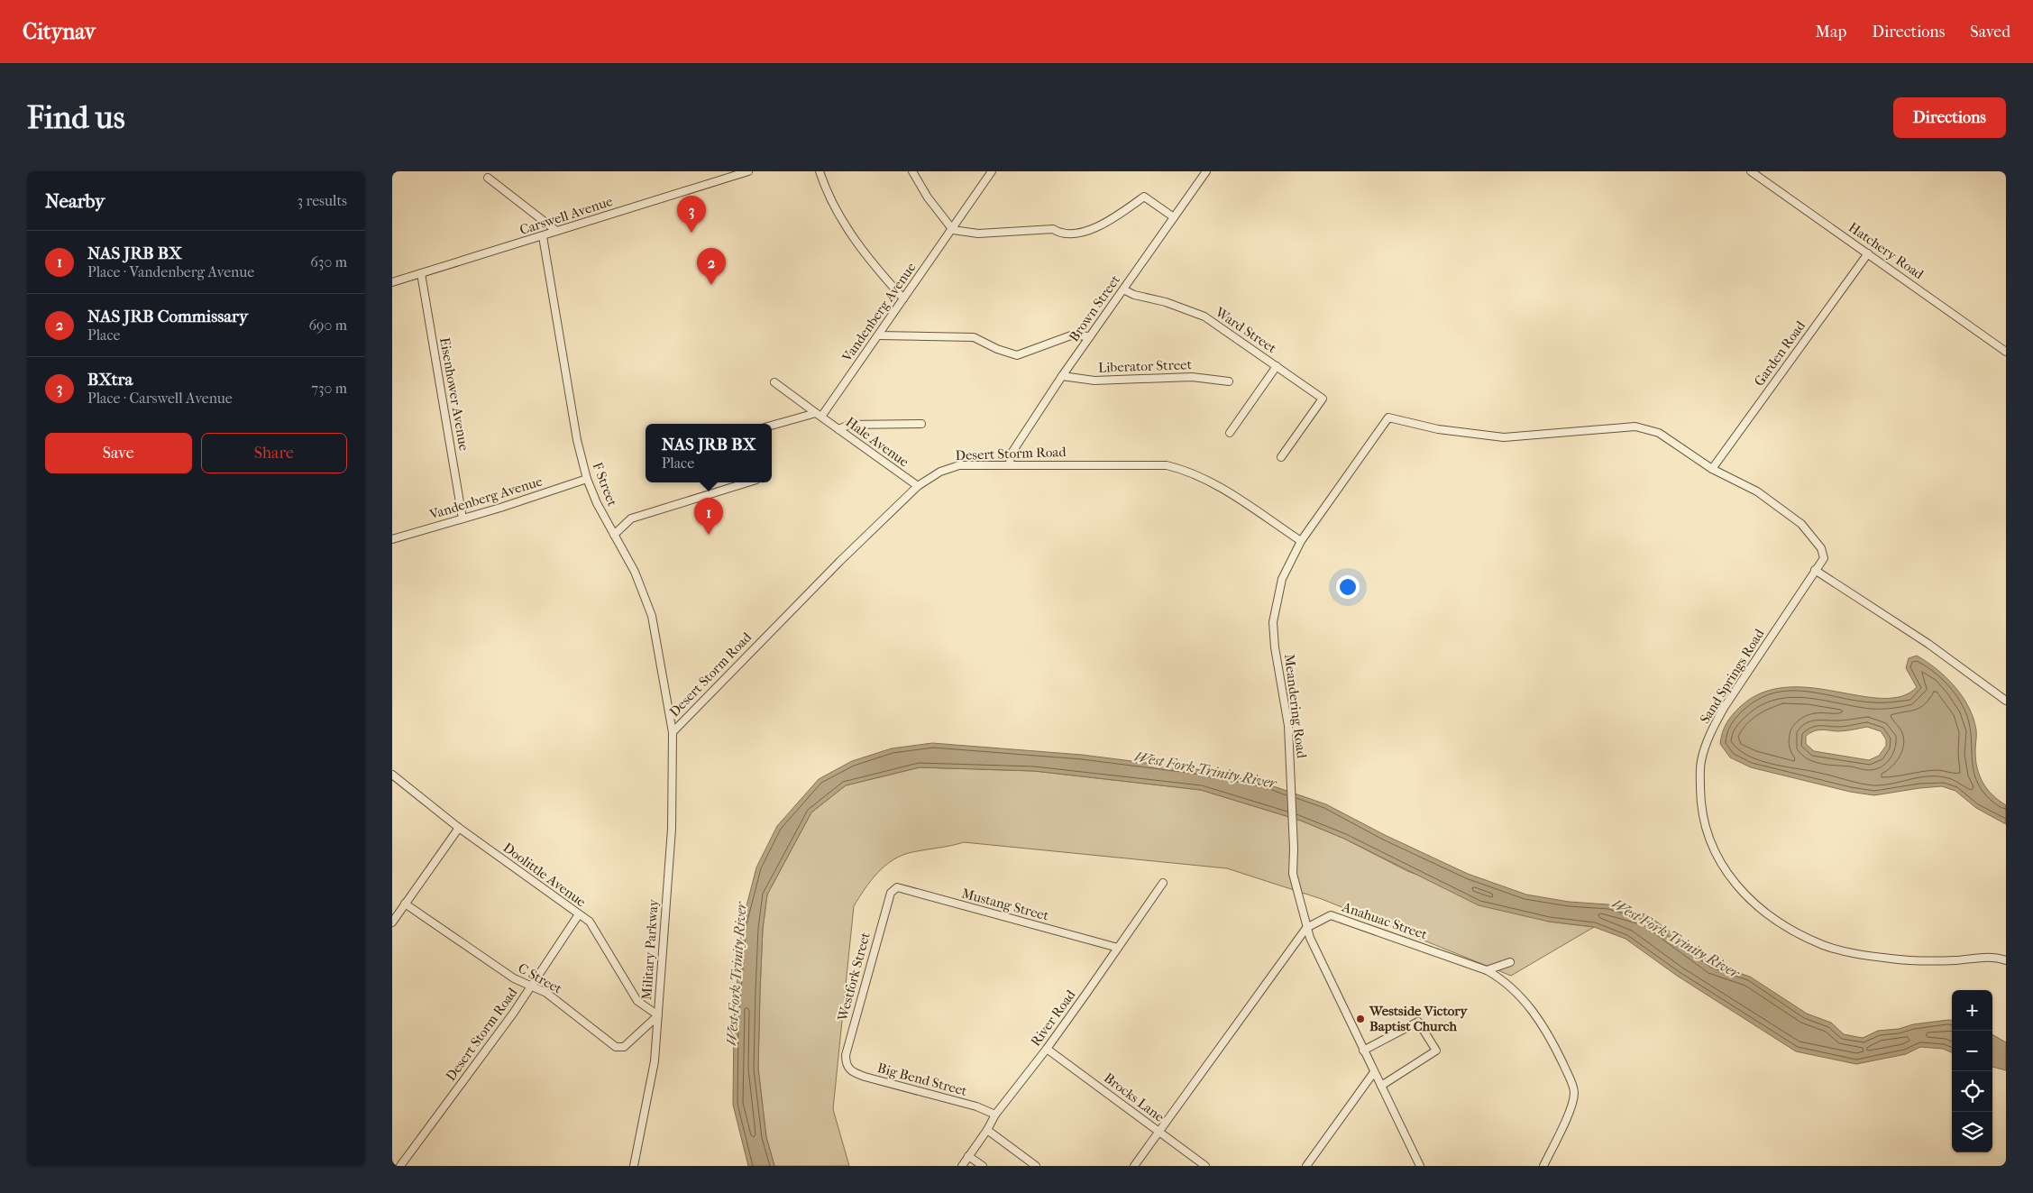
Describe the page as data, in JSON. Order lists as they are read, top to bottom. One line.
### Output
{"streets":{"street":["Carswell Avenue","Hatchery Road","Brown Street","Vandenberg Avenue","Ward Street","Garden Road","Liberator Street","Eisenhower Avenue","Hale Avenue","Desert Storm Road","F Street","Sand Springs Road","Meandering Road","Doolittle Avenue","Mustang Street","Anahuac Street","Military Parkway","Westfork Street","C Street","River Road","Big Bend Street","Brocks Lane"]},"crossings":[["Carswell Avenue","Eisenhower Avenue"],["Carswell Avenue","F Street"],["Hatchery Road","Garden Road"],["Brown Street","Ward Street"],["Brown Street","Liberator Street"],["Brown Street","Desert Storm Road"],["Vandenberg Avenue","Eisenhower Avenue"],["Vandenberg Avenue","Hale Avenue"],["Vandenberg Avenue","F Street"],["Garden Road","Sand Springs Road"],["Hale Avenue","Desert Storm Road"],["Desert Storm Road","F Street"],["Desert Storm Road","Meandering Road"],["Desert Storm Road","Doolittle Avenue"],["Desert Storm Road","Military Parkway"],["Desert Storm Road","C Street"],["F Street","Military Parkway"],["Sand Springs Road","Meandering Road"],["Meandering Road","Anahuac Street"],["Doolittle Avenue","Military Parkway"],["Doolittle Avenue","C Street"],["Mustang Street","Westfork Street"],["Mustang Street","River Road"],["Anahuac Street","Brocks Lane"],["Military Parkway","C Street"],["Westfork Street","Big Bend Street"],["River Road","Big Bend Street"],["River Road","Brocks Lane"]],"water":["West Fork Trinity River"],"places":["Westside Victory Baptist Church"],"page":{"header":"Citynav","nav":["Map","Directions","Saved"],"buttons":["Directions",["Save","Share"]],"title":"Find us","heading":["Nearby","3 results"],"pins":["3","2","1"],"list":[{"mark":"1","name":"NAS JRB BX","note":"Place · Vandenberg Avenue","value":"630 m"},{"mark":"2","name":"NAS JRB Commissary","note":"Place","value":"690 m"},{"mark":"3","name":"BXtra","note":"Place · Carswell Avenue","value":"730 m"}],"popup":["NAS JRB BX","Place"],"map_buttons":["+","−"]}}
